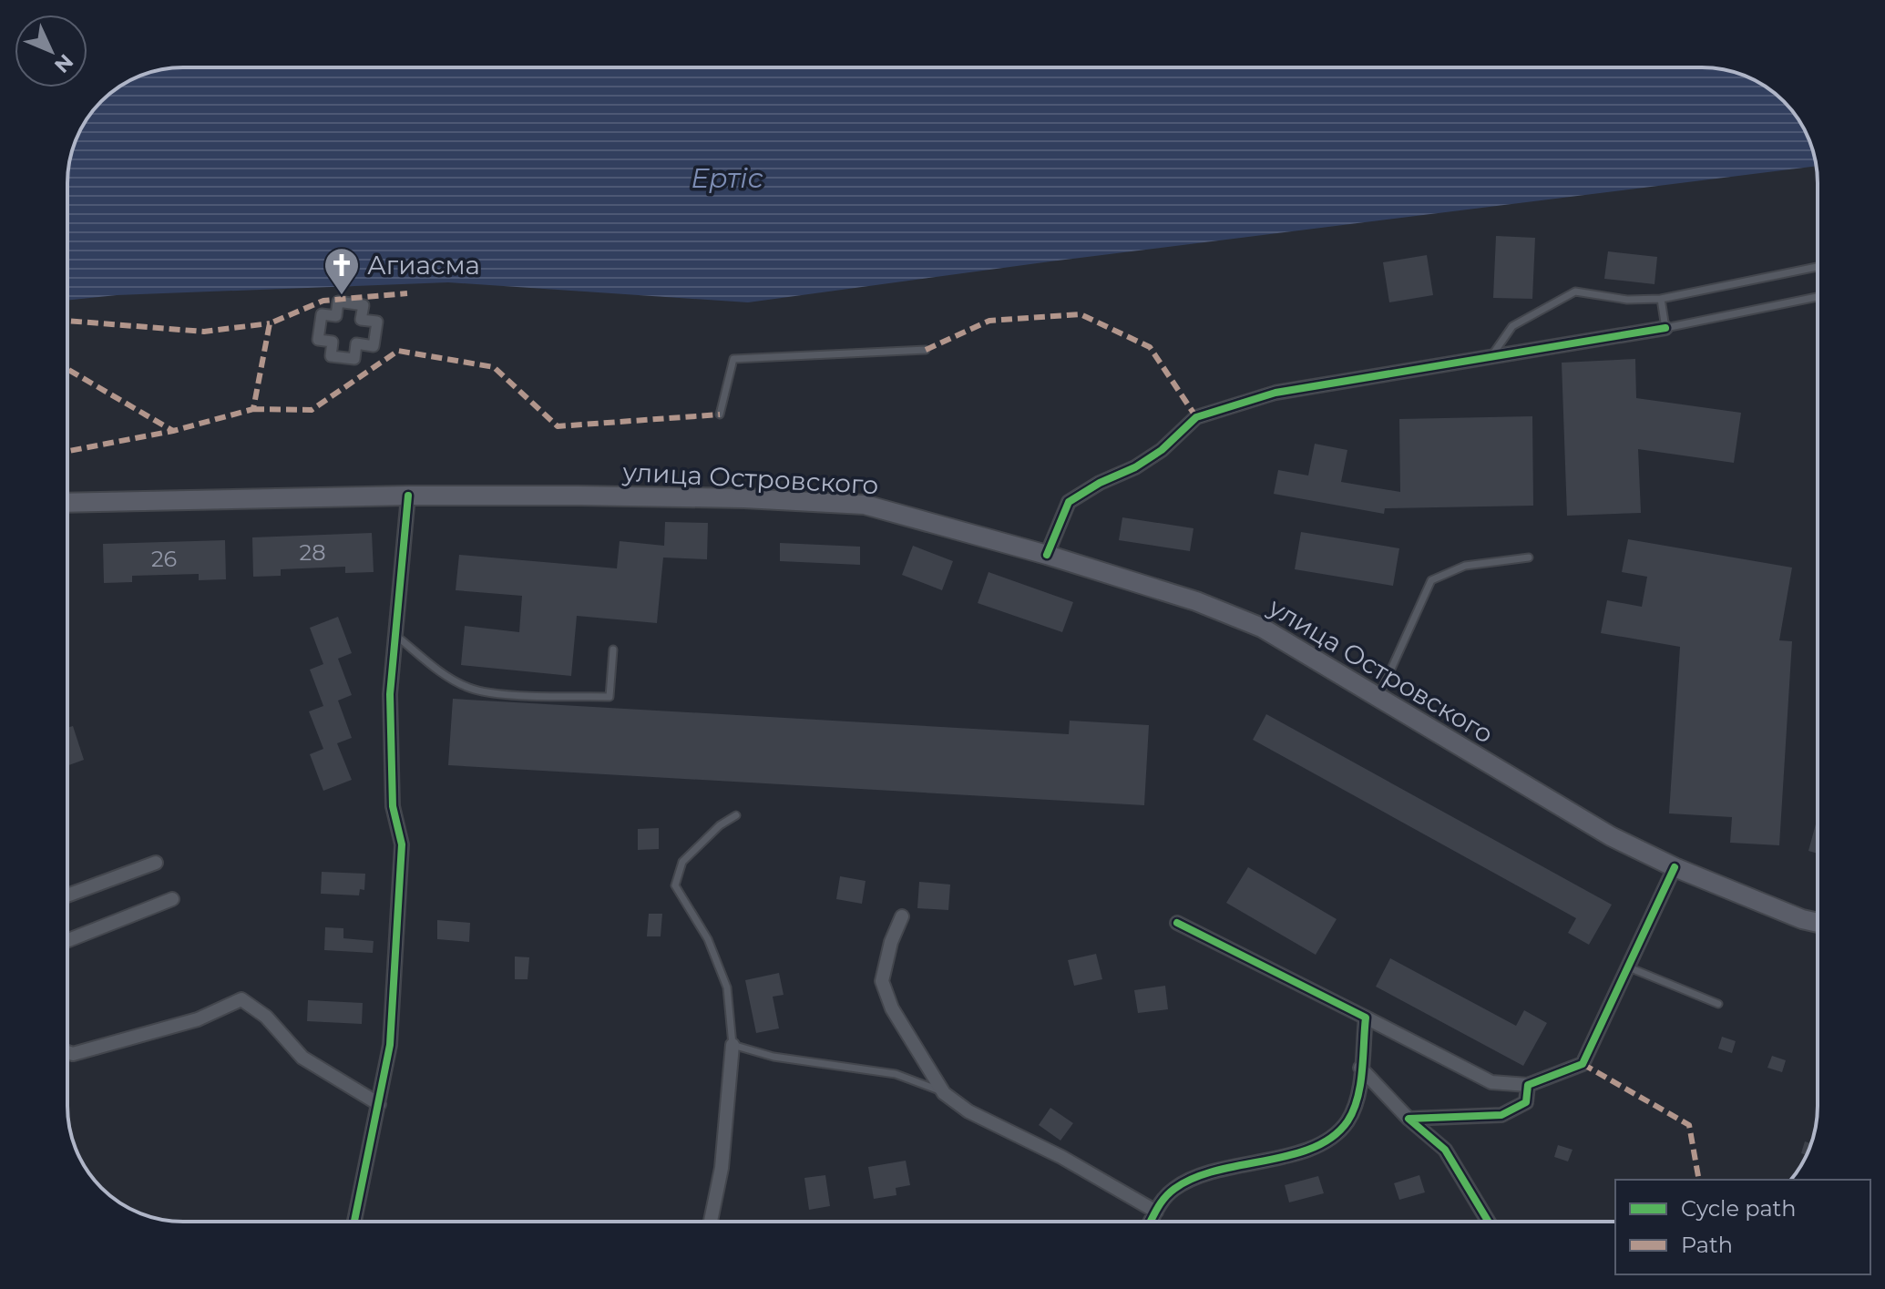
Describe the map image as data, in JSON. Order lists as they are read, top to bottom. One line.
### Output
{"streets":{"main road":["улица Островского"]},"water":["Ертіс"],"places":{"church":["Агиасма"]},"house_numbers":["28","26"],"legend":["Cycle path","Path"],"north":"bottom right"}
